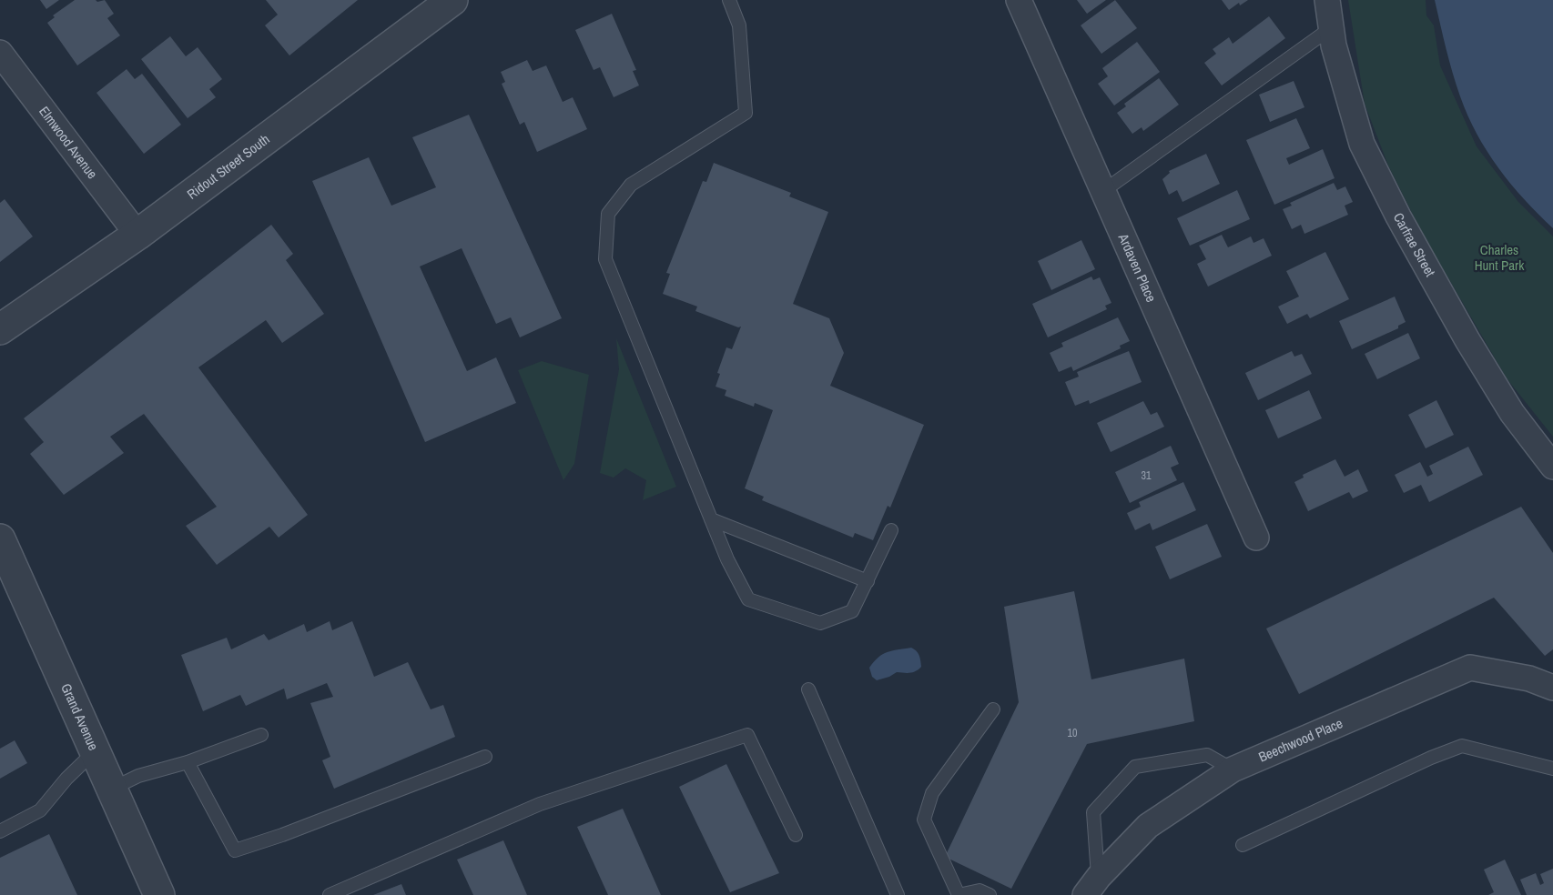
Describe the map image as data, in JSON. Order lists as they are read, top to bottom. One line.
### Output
{"streets":{"street":["Elmwood Avenue","Ridout Street South","Carfrae Street","Ardaven Place","Grand Avenue","Beechwood Place"]},"crossings":[["Elmwood Avenue","Ridout Street South"]],"parks":["Charles Hunt Park"],"house_numbers":["31","10"]}
